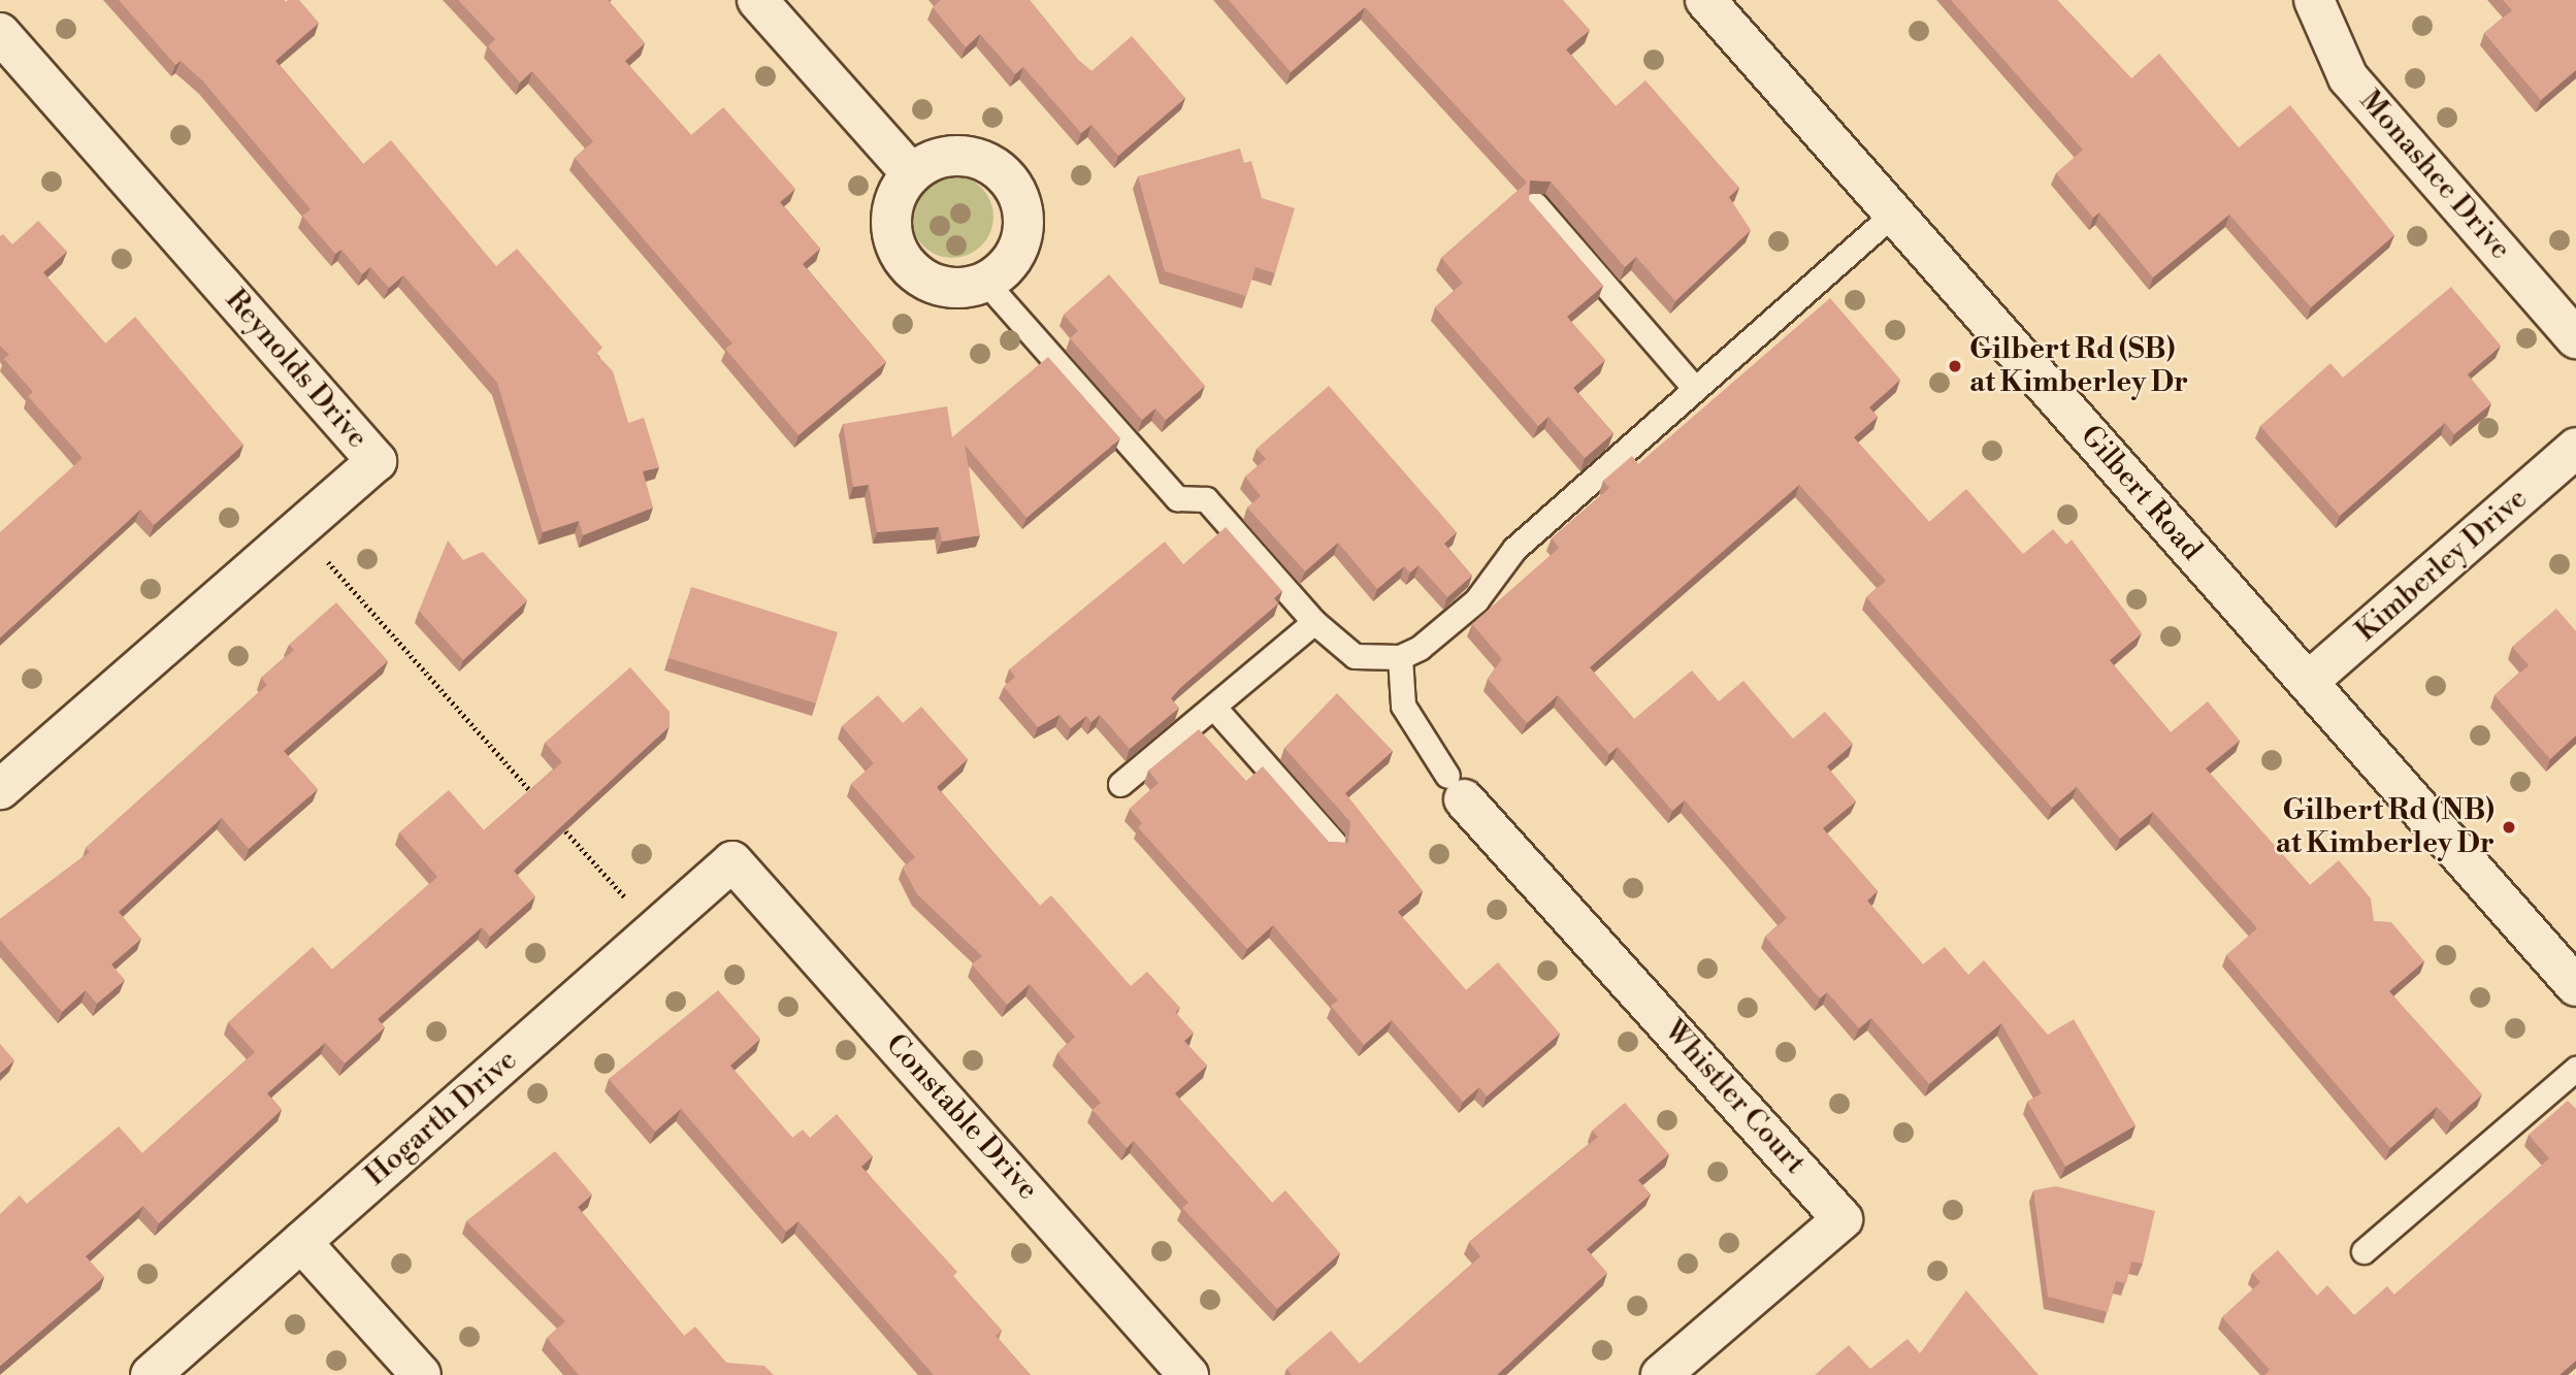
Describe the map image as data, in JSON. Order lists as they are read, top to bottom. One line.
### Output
{"streets":{"street":["Monashee Drive","Reynolds Drive","Gilbert Road","Kimberley Drive","Whistler Court","Constable Drive","Hogarth Drive"]},"crossings":[["Gilbert Road","Kimberley Drive"],["Constable Drive","Hogarth Drive"]],"places":["Gilbert Rd (SB) at Kimberley Dr","Gilbert Rd (NB) at Kimberley Dr"]}
